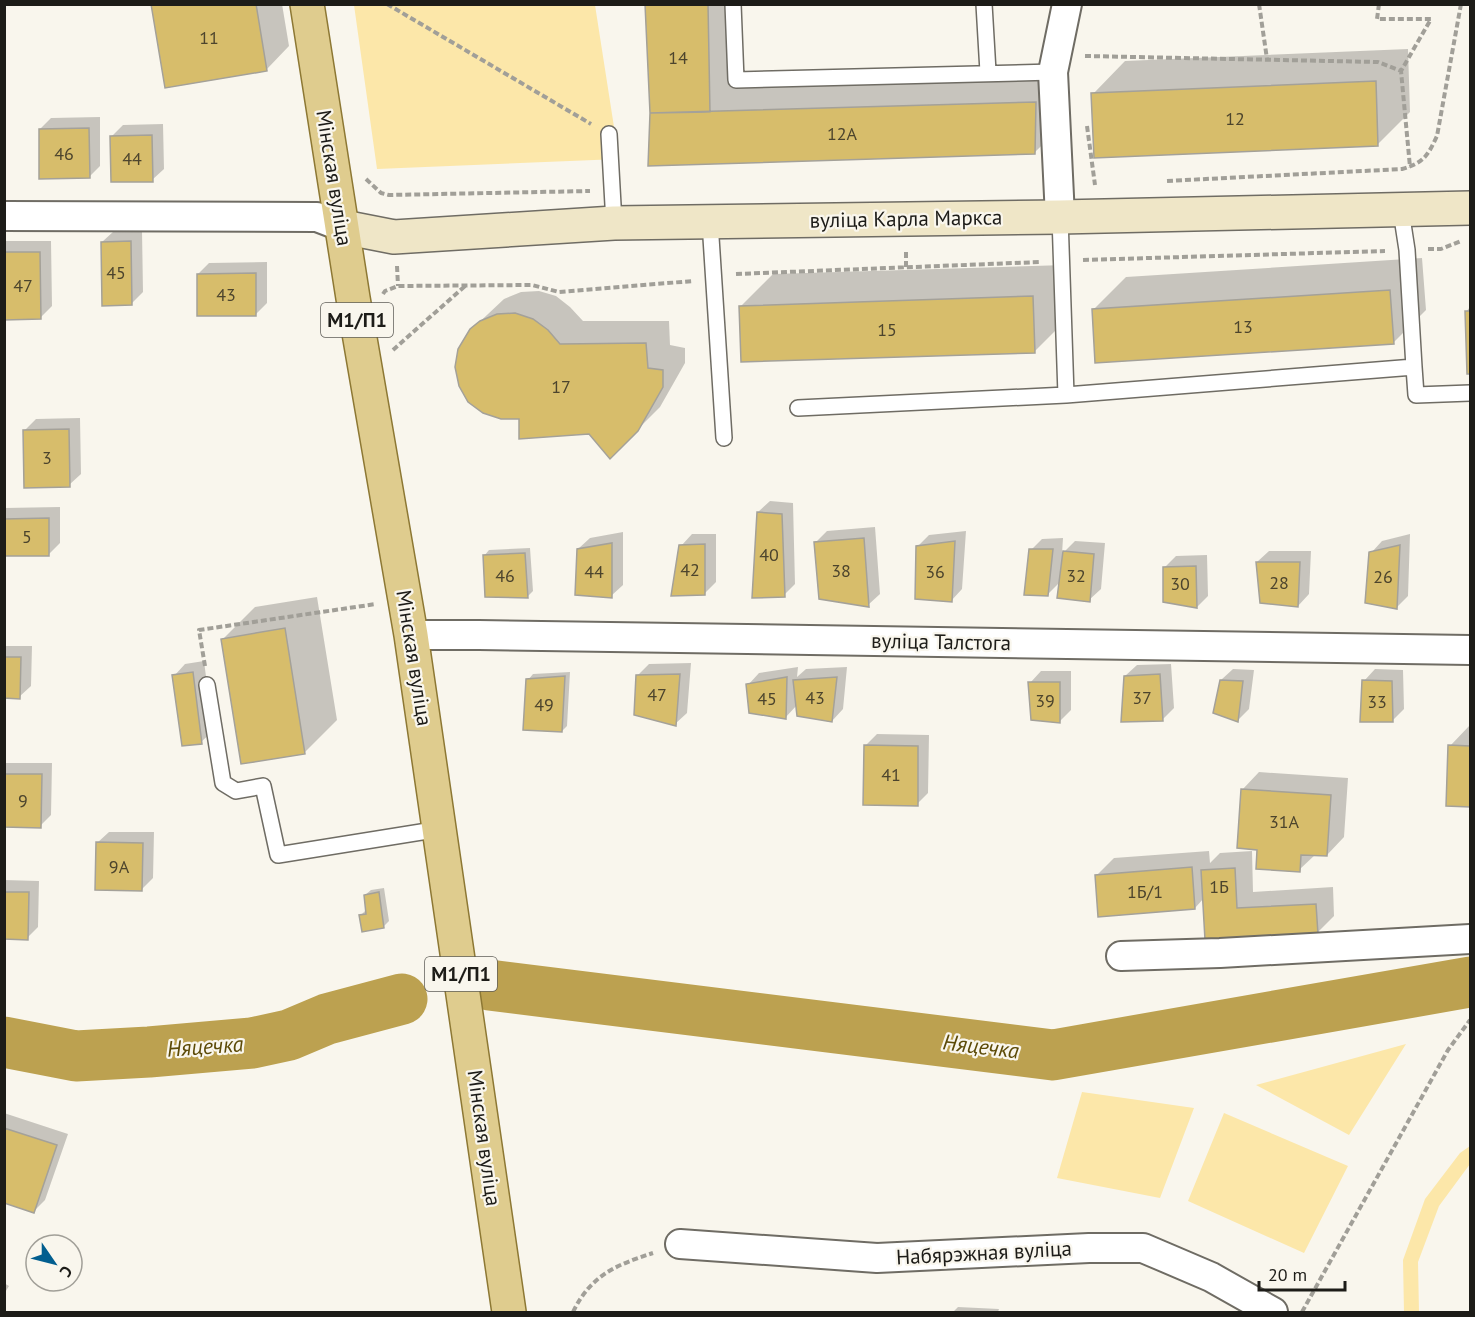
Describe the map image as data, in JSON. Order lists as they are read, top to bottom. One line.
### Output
{"streets":{"main road":["Мінская вуліца","вуліца Карла Маркса","М1/П1"],"street":["вуліца Талстога","Набярэжная вуліца"]},"crossings":[["Мінская вуліца","вуліца Карла Маркса"],["Мінская вуліца","вуліца Талстога"]],"water":["Няцечка"],"house_numbers":["11","14","12","12А","46","44","45","47","43","13","15","17","3","5","40","42","38","44","36","46","32","26","28","30","47","43","37","45","39","33","49","41","9","31А","9А","1Б","1Б/1"],"scale_bar":"20 m","north":"bottom right"}
